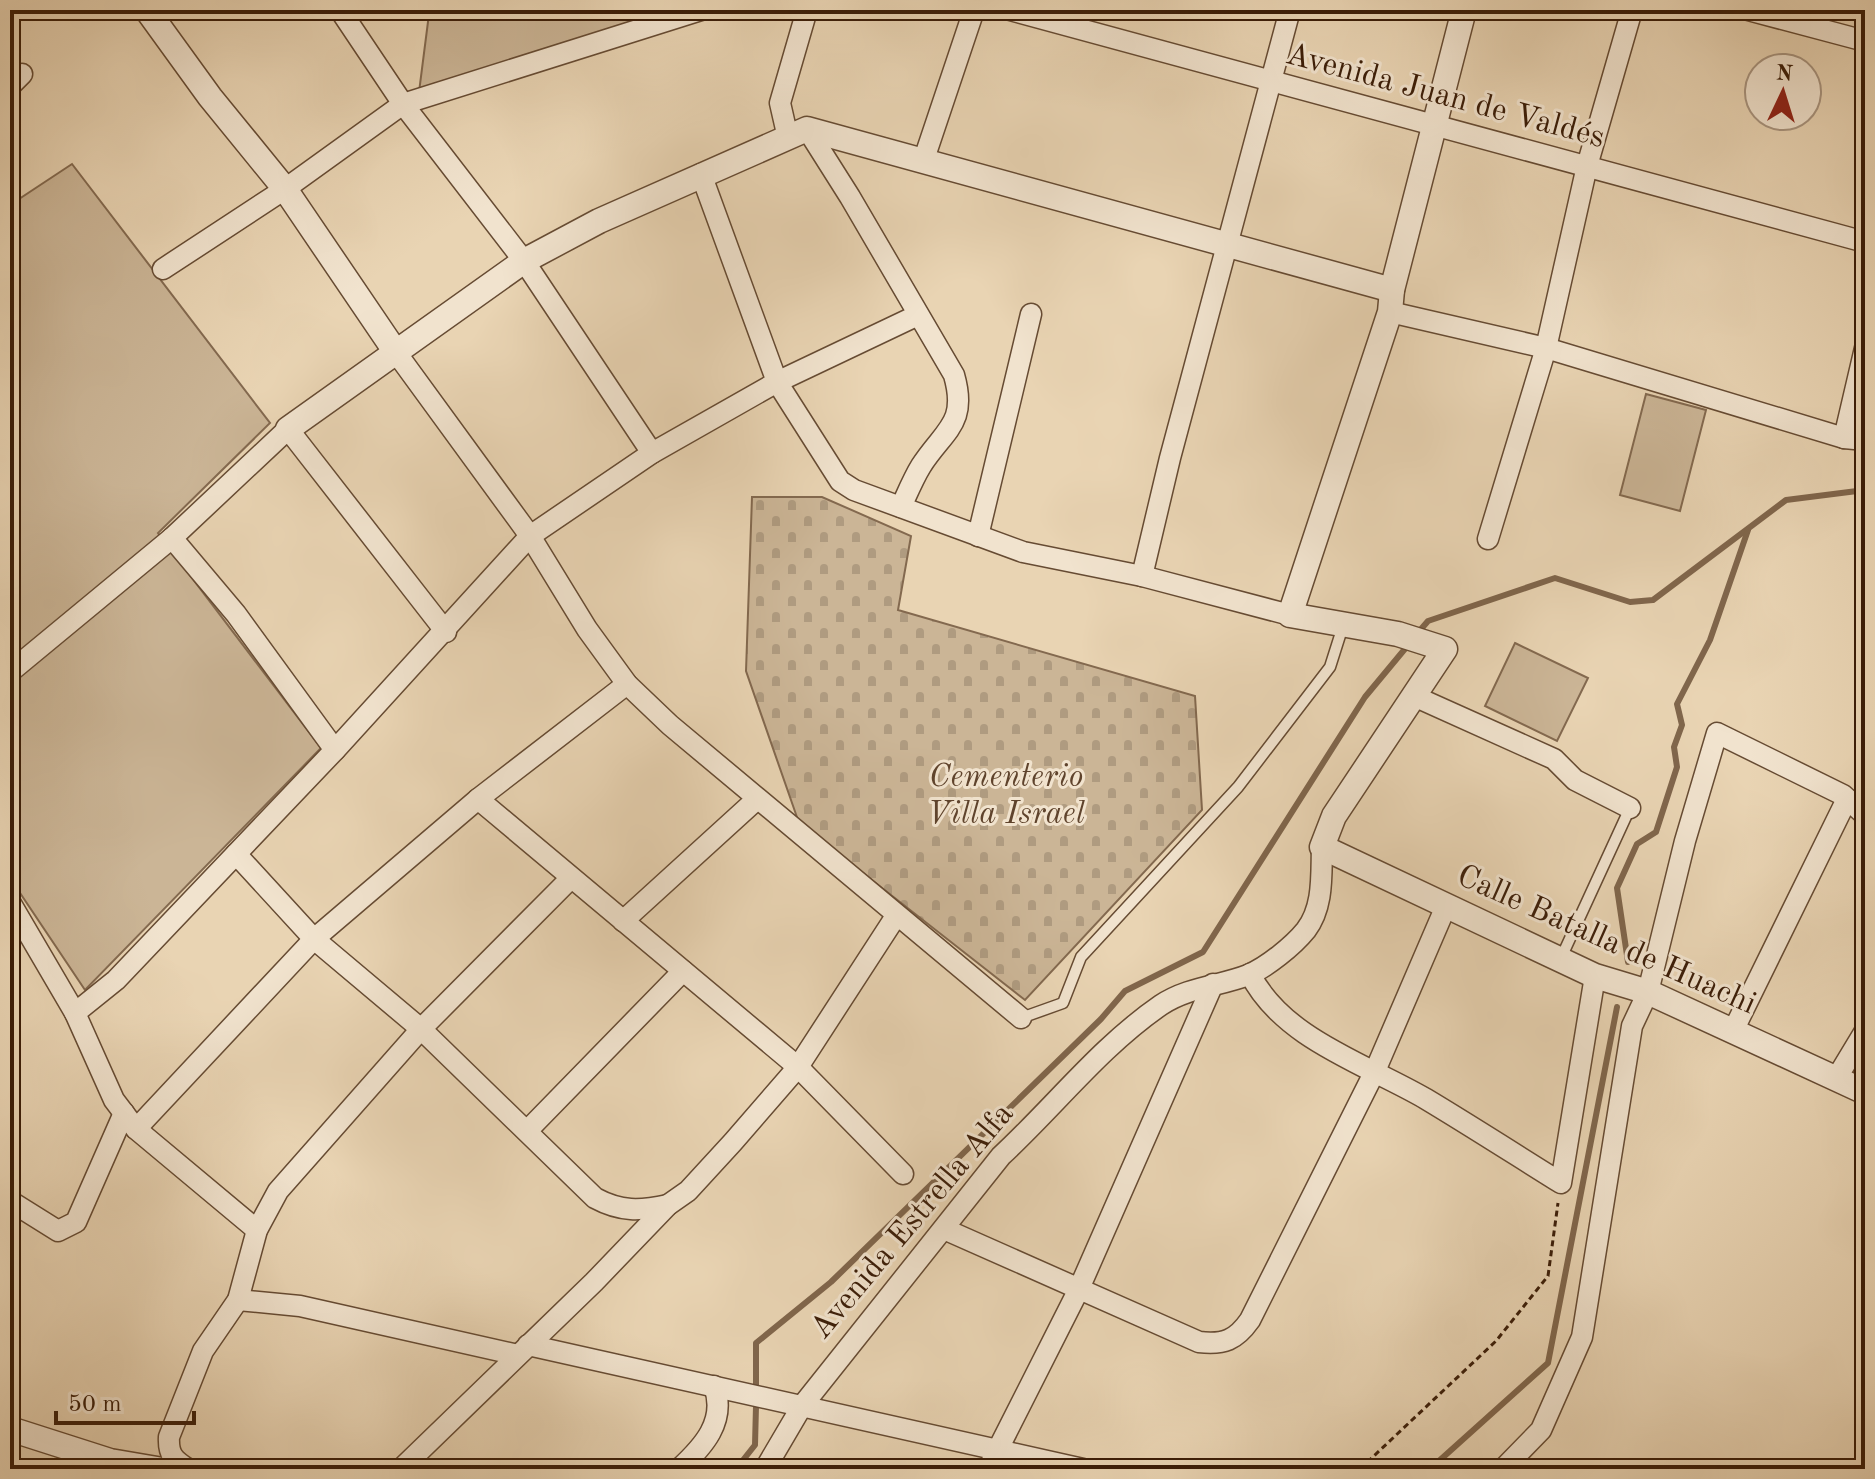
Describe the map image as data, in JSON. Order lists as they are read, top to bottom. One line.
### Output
{"streets":{"street":["Avenida Juan de Valdés","Calle Batalla de Huachi","Avenida Estrella Alfa"]},"crossings":[["Calle Batalla de Huachi","Avenida Estrella Alfa"]],"parks":["Cementerio Villa Israel"],"scale_bar":"50 m","north":"top"}
